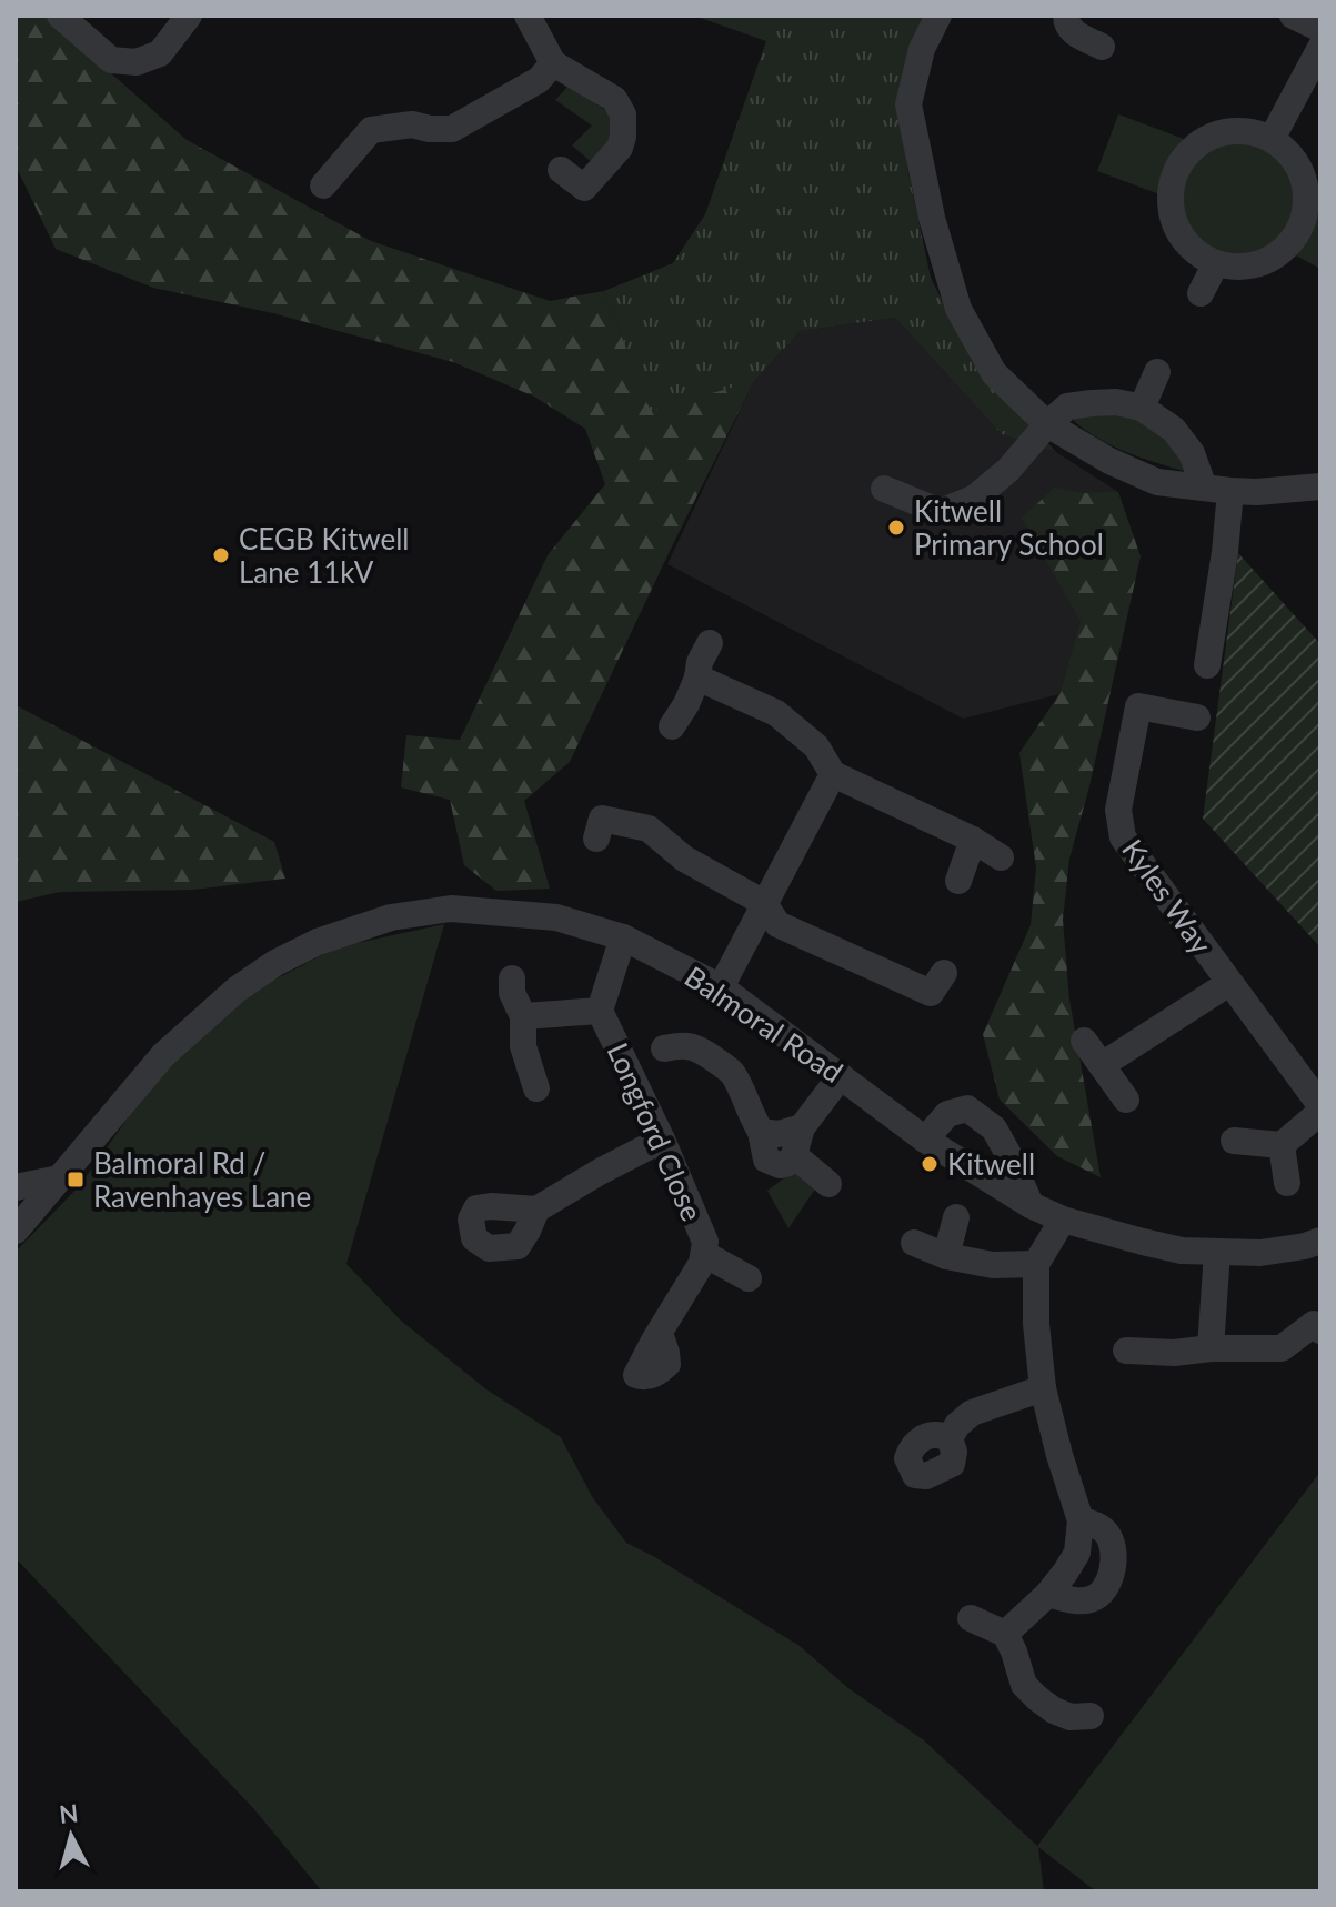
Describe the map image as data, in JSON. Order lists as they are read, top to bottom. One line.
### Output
{"streets":{"street":["Kyles Way","Balmoral Road","Longford Close"]},"crossings":[["Balmoral Road","Longford Close"]],"places":{"other":["Kitwell Primary School","CEGB Kitwell Lane 11kV","Kitwell"],"transit":["Balmoral Rd / Ravenhayes Lane"]},"north":"top"}
